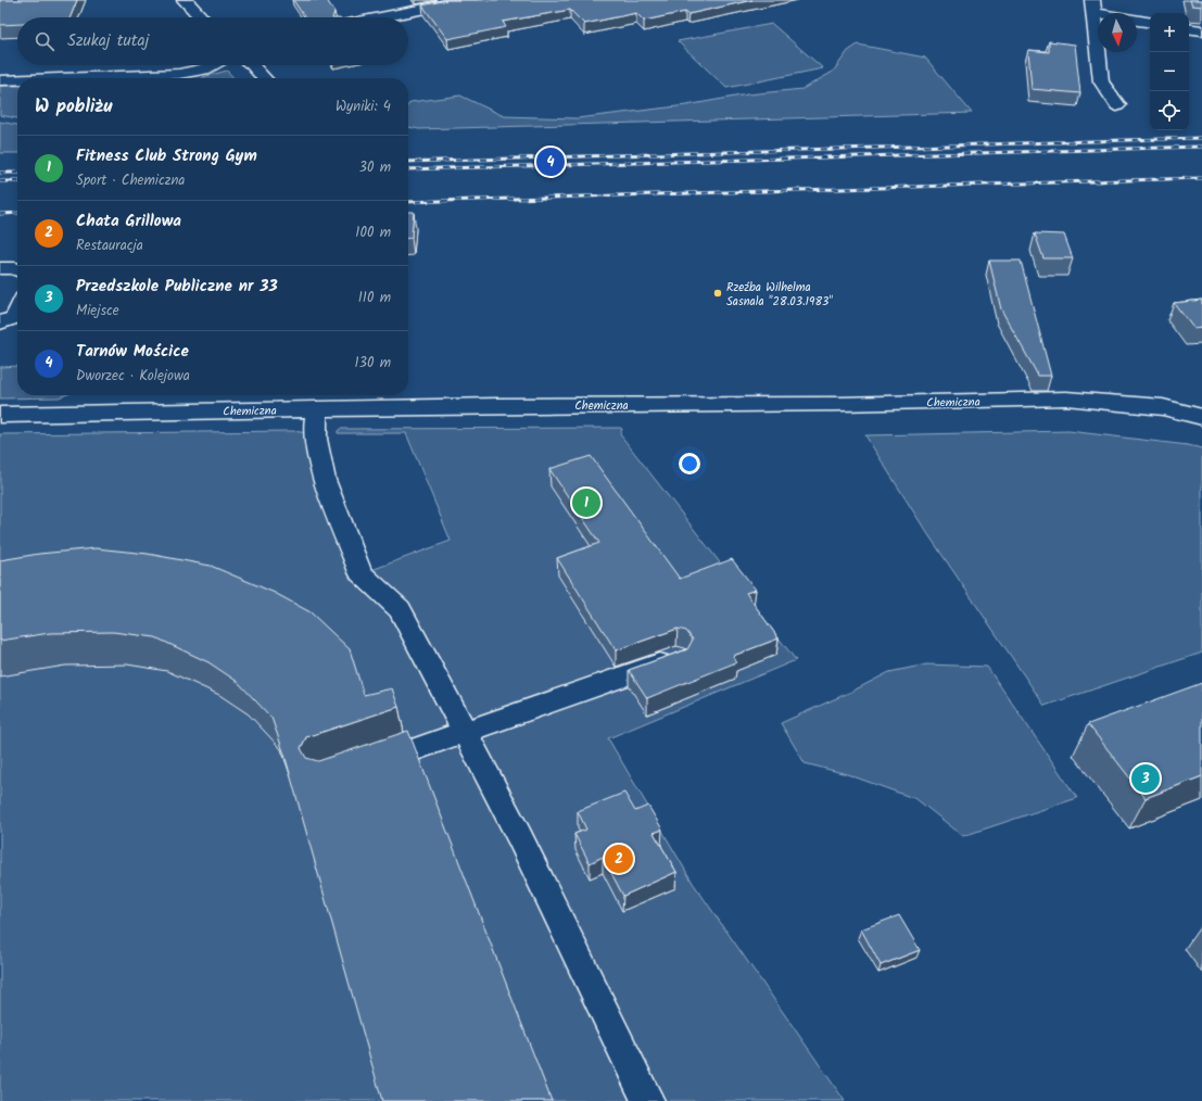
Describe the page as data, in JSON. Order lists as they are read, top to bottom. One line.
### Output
{"streets":{"street":["Chemiczna"]},"places":["Rzeźba Wilhelma Sasnala \"28.03.1983\""],"north":"bottom","page":{"map_buttons":["+","−"],"search":"Szukaj tutaj","heading":["W pobliżu","Wyniki: 4"],"list":[{"mark":"1","name":"Fitness Club Strong Gym","note":"Sport · Chemiczna","value":"30 m"},{"mark":"2","name":"Chata Grillowa","note":"Restauracja","value":"100 m"},{"mark":"3","name":"Przedszkole Publiczne nr 33","note":"Miejsce","value":"110 m"},{"mark":"4","name":"Tarnów Mościce","note":"Dworzec · Kolejowa","value":"130 m"}],"pins":["4","1","3","2"]}}
